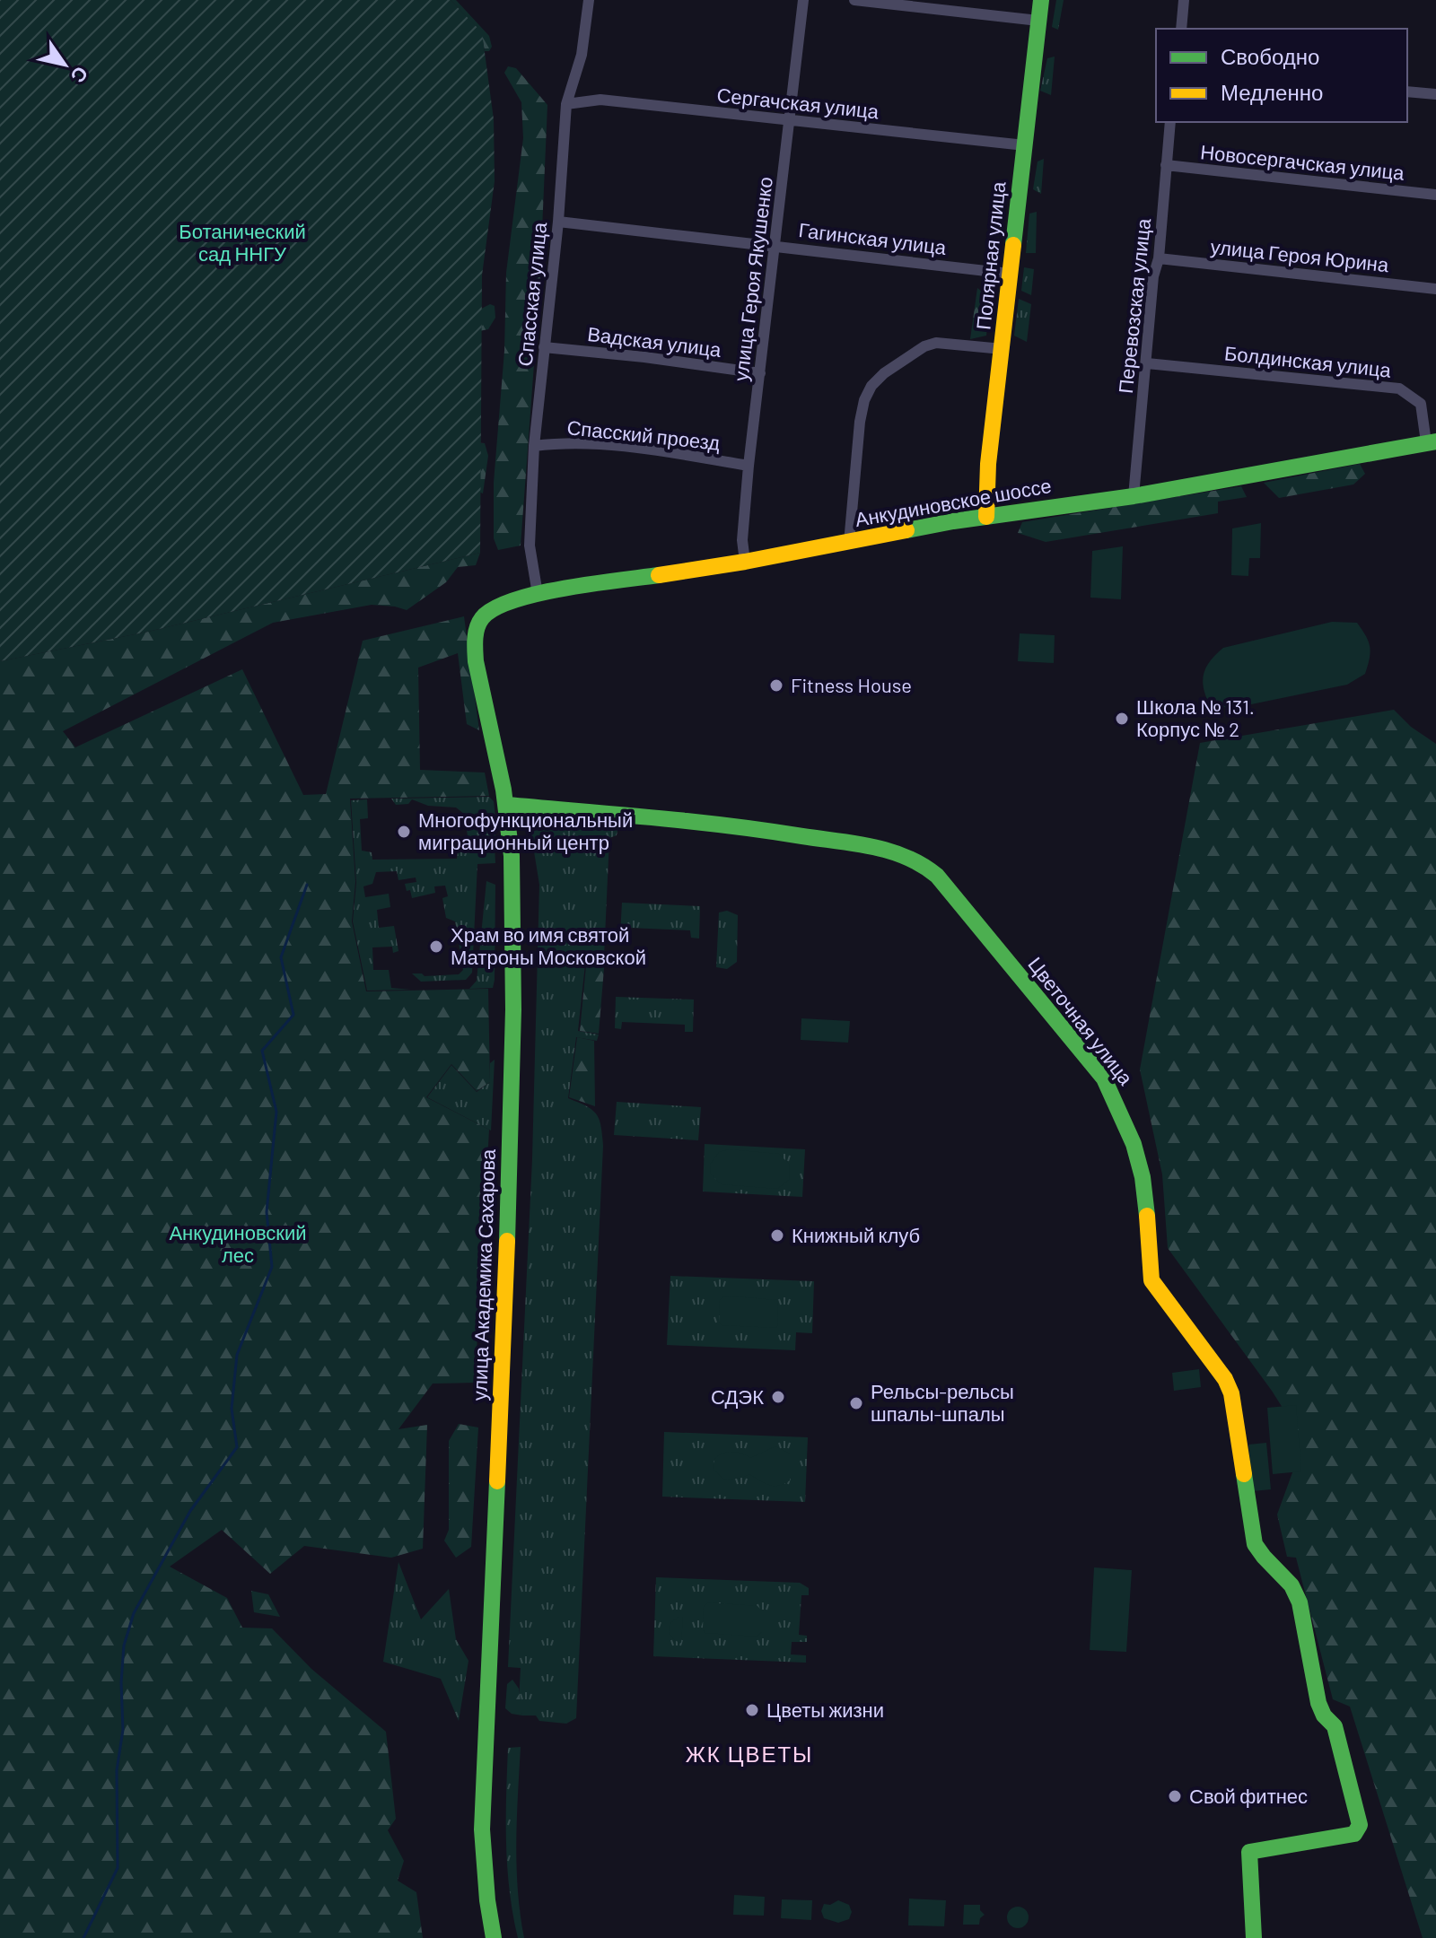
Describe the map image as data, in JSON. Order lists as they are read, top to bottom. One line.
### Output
{"streets":{"main road":["Полярная улица","Анкудиновское шоссе","Цветочная улица","улица Академика Сахарова"],"street":["Сергачская улица","Новосергачская улица","Гагинская улица","улица Героя Юрина","улица Героя Якушенко","Спасская улица","Перевозская улица","Вадская улица","Болдинская улица","Спасский проезд"]},"crossings":[["Сергачская улица","Полярная улица"],["Сергачская улица","улица Героя Якушенко"],["Сергачская улица","Спасская улица"],["Новосергачская улица","Перевозская улица"],["Гагинская улица","Полярная улица"],["Гагинская улица","улица Героя Якушенко"],["Гагинская улица","Спасская улица"],["Полярная улица","Анкудиновское шоссе"],["улица Героя Юрина","Перевозская улица"],["улица Героя Якушенко","Вадская улица"],["улица Героя Якушенко","Спасский проезд"],["улица Героя Якушенко","Анкудиновское шоссе"],["Спасская улица","Вадская улица"],["Спасская улица","Спасский проезд"],["Спасская улица","Анкудиновское шоссе"],["Перевозская улица","Болдинская улица"],["Перевозская улица","Анкудиновское шоссе"],["Болдинская улица","Анкудиновское шоссе"],["Анкудиновское шоссе","улица Академика Сахарова"],["Цветочная улица","улица Академика Сахарова"]],"districts":["ЖК ЦВЕТЫ"],"parks":["Ботанический сад ННГУ","Анкудиновский лес"],"places":["Fitness House","Школа № 131. Корпус № 2","Многофункциональный миграционный центр","Храм во имя святой Матроны Московской","Книжный клуб","СДЭК","Рельсы-рельсы шпалы-шпалы","Цветы жизни","Свой фитнес"],"legend":["Свободно","Медленно"],"north":"bottom right"}
